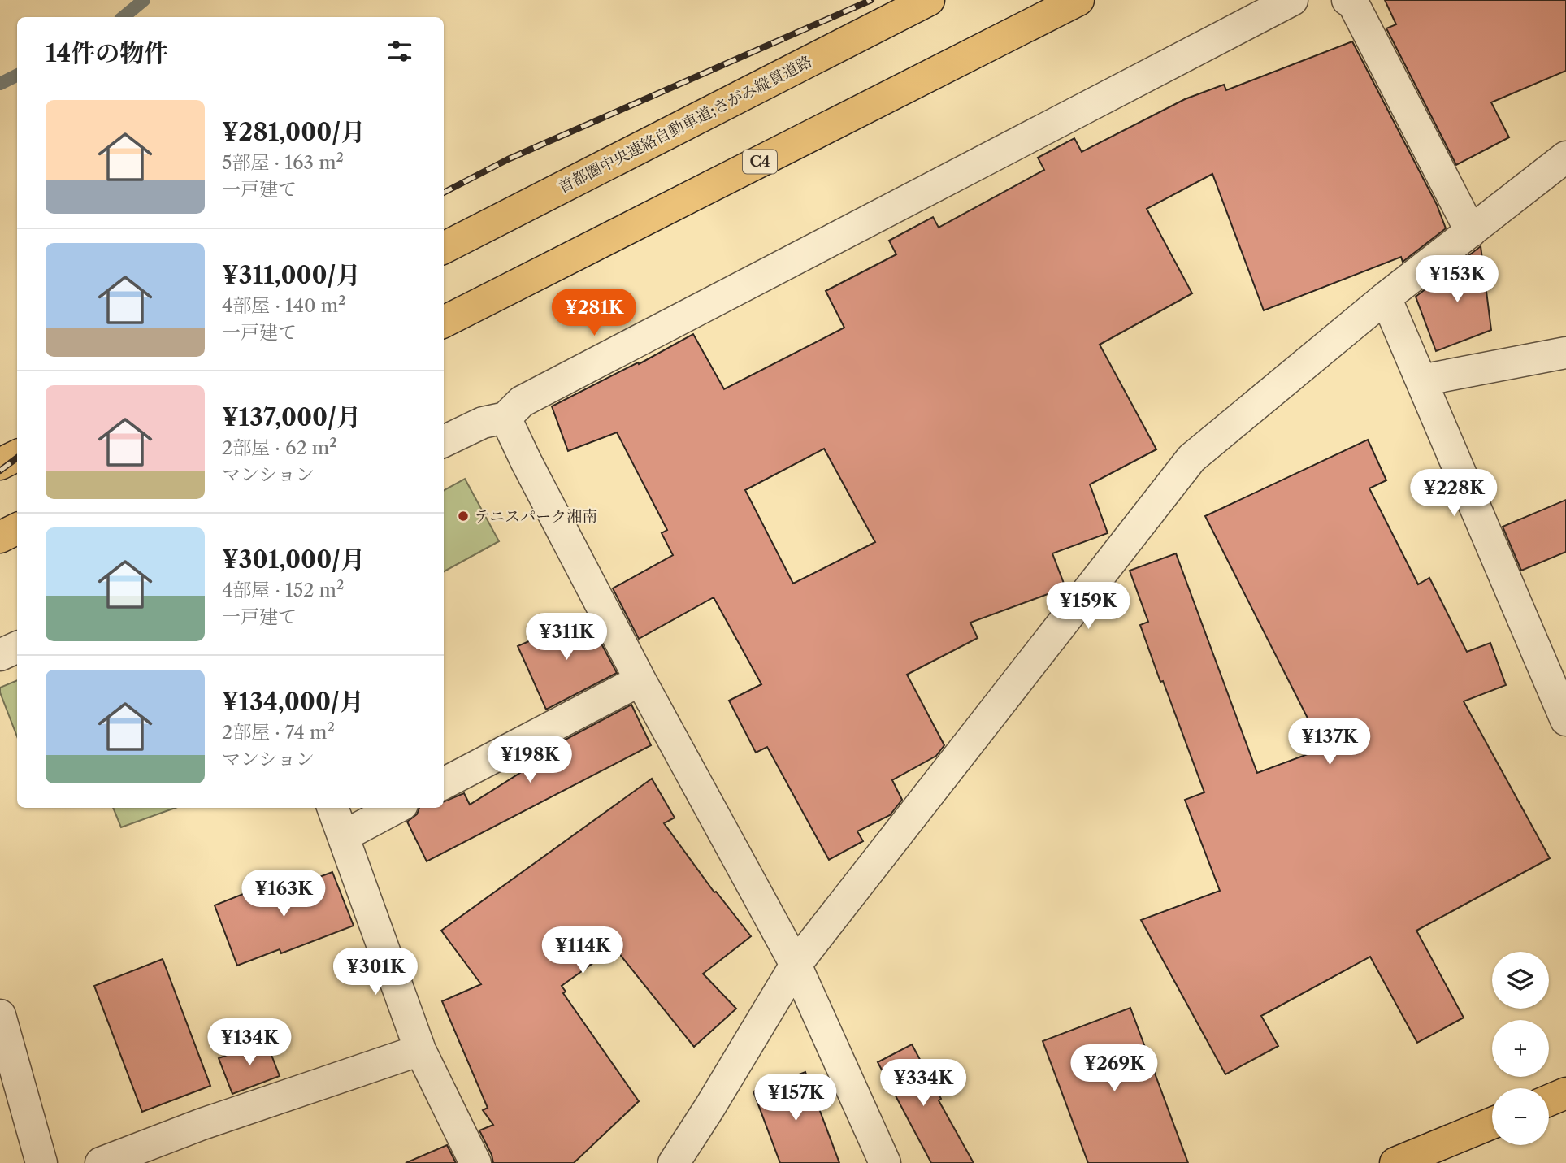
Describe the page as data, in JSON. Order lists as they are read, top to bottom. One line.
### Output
{"streets":{"main road":["首都圏中央連絡自動車道;さがみ縦貫道路","C4"]},"places":["テニスパーク湘南"],"page":{"heading":"14件の物件","list":[{"name":"¥281,000/月","note":"5部屋 · 163 m² · 一戸建て"},{"name":"¥311,000/月","note":"4部屋 · 140 m² · 一戸建て"},{"name":"¥137,000/月","note":"2部屋 · 62 m² · マンション"},{"name":"¥301,000/月","note":"4部屋 · 152 m² · 一戸建て"},{"name":"¥134,000/月","note":"2部屋 · 74 m² · マンション"}],"price":["¥153K","¥281K","¥228K","¥159K","¥311K","¥137K","¥198K","¥163K","¥114K","¥301K","¥134K","¥269K","¥334K","¥157K"],"map_buttons":["+","−"]}}
